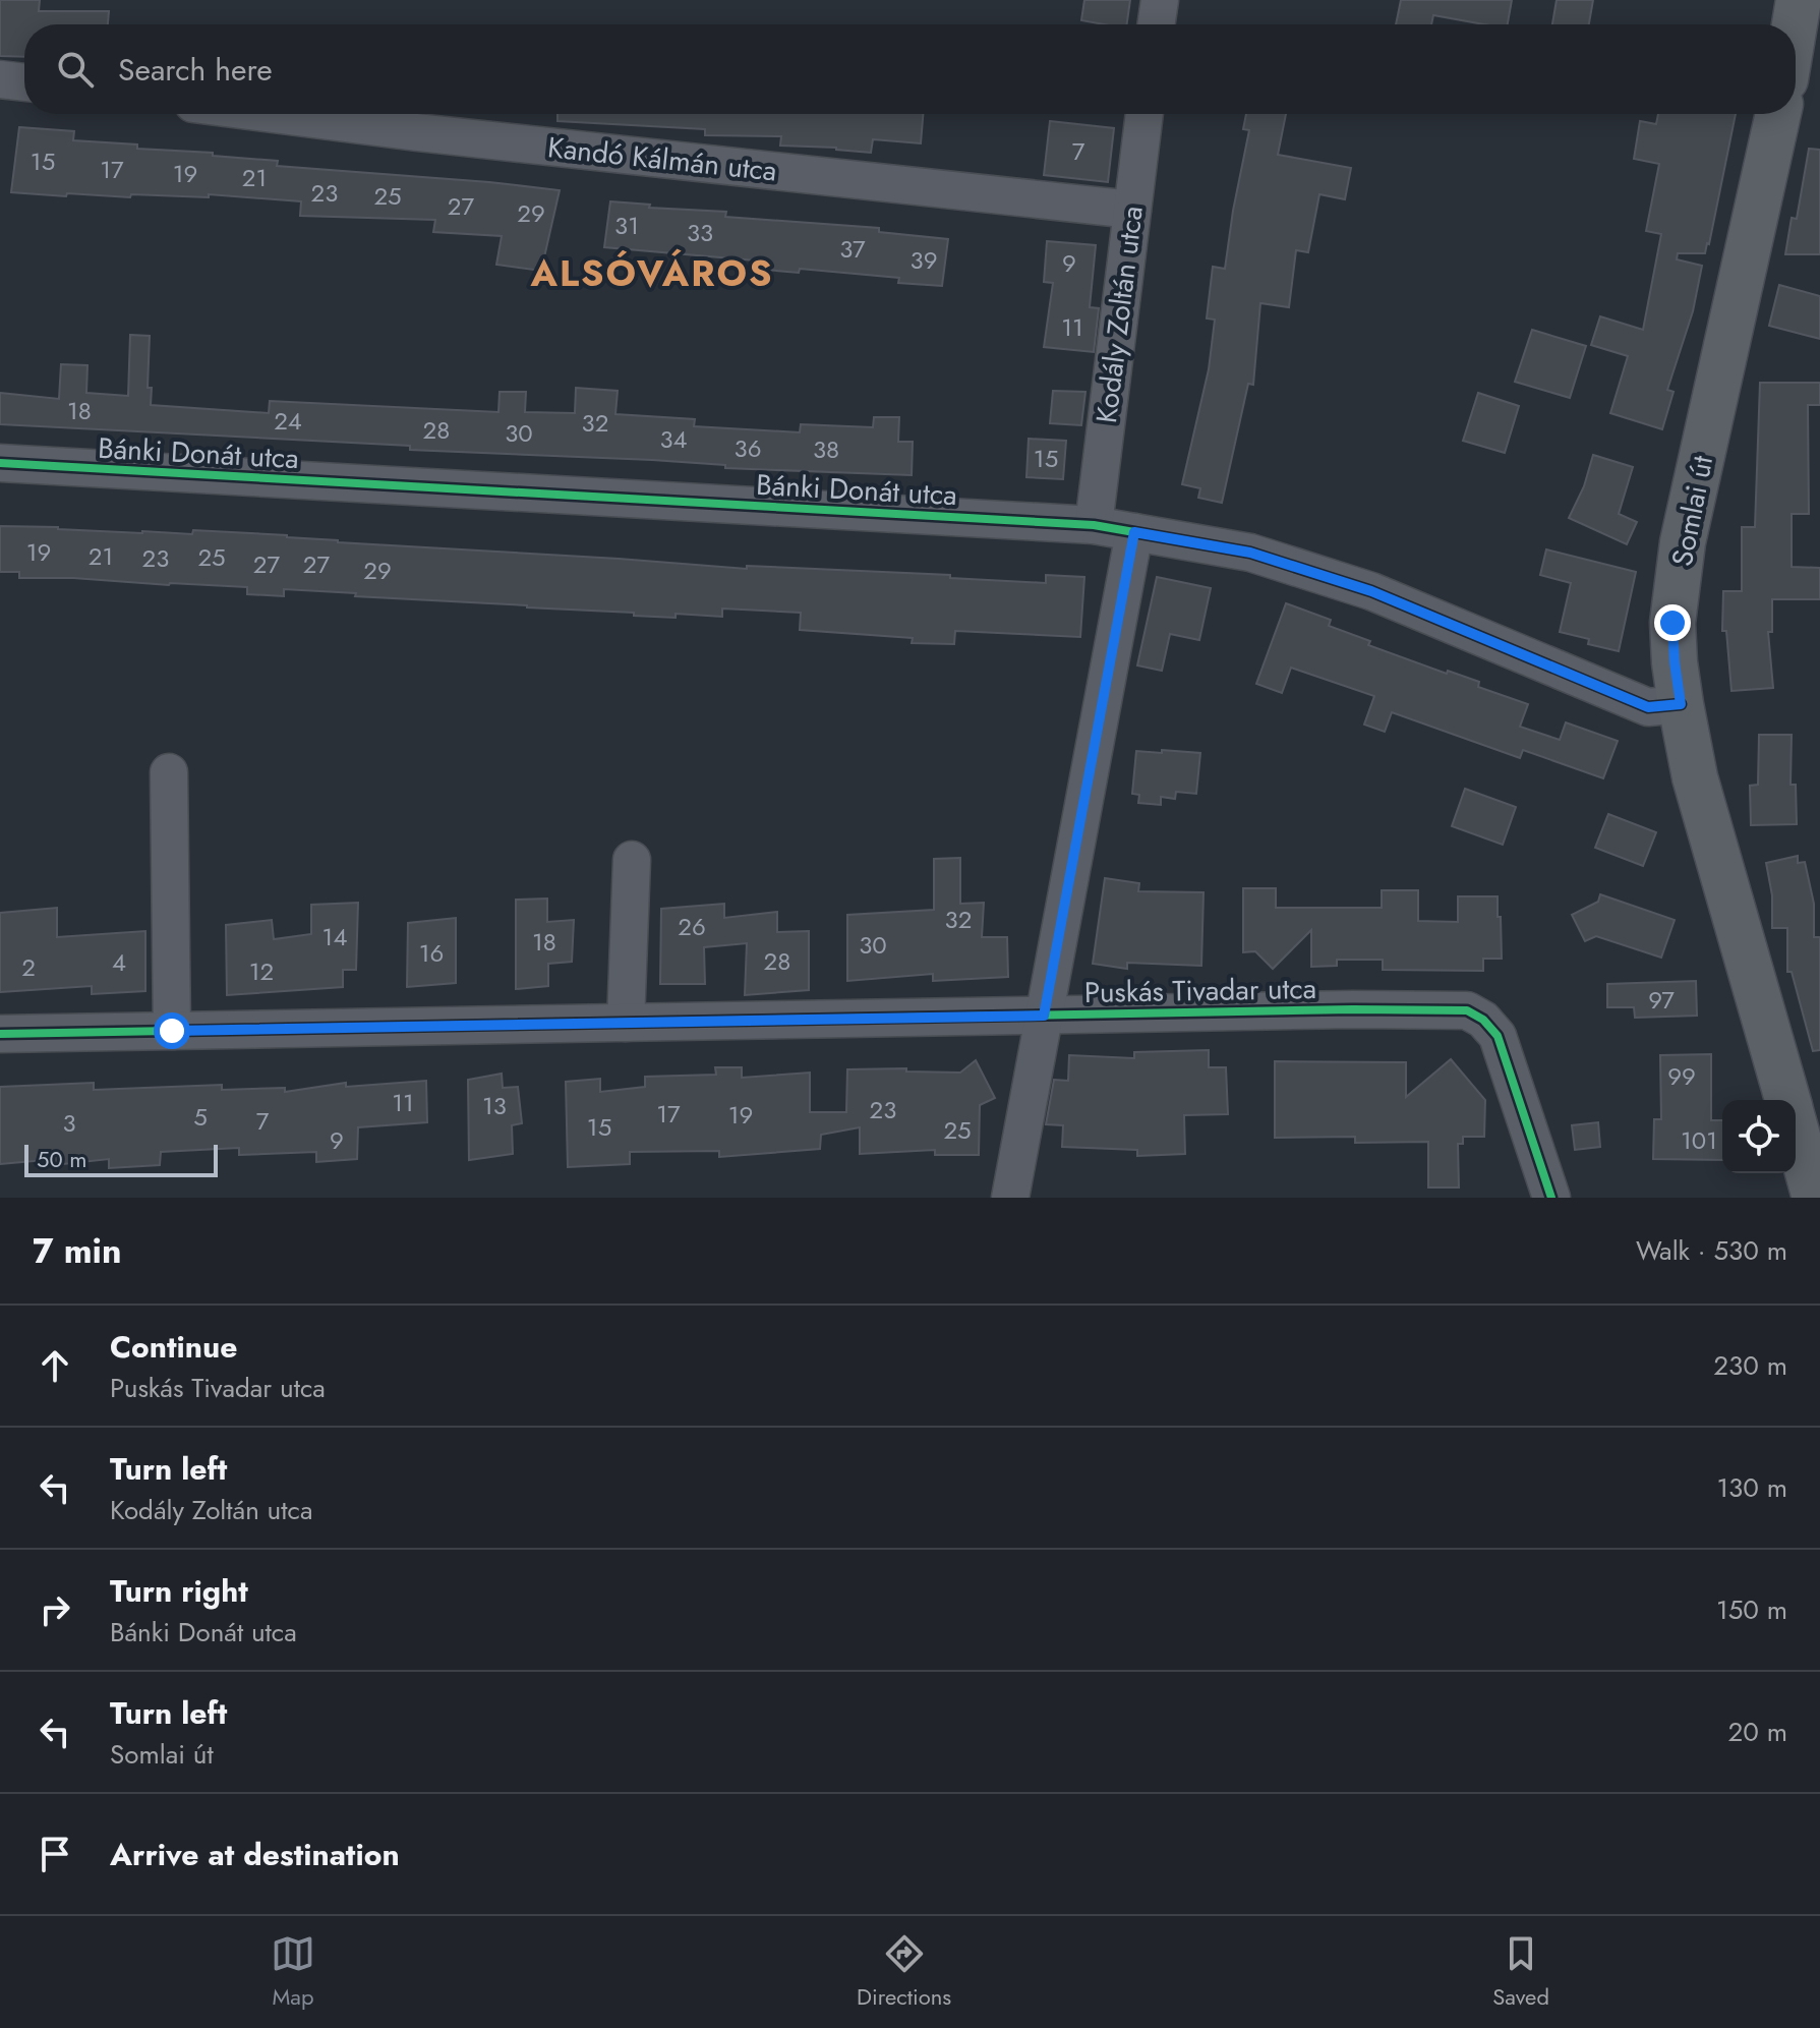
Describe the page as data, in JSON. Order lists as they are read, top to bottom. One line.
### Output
{"streets":{"main road":["Somlai út"],"street":["Kandó Kálmán utca","Kodály Zoltán utca","Bánki Donát utca","Puskás Tivadar utca"]},"crossings":[["Kandó Kálmán utca","Kodály Zoltán utca"],["Kodály Zoltán utca","Bánki Donát utca"],["Bánki Donát utca","Somlai út"]],"districts":["ALSÓVÁROS"],"house_numbers":["7","15","17","19","21","23","25","27","29","31","33","37","39","9","11","18","24","32","28","30","34","36","38","15","19","21","25","23","27","27","29","32","26","14","18","30","16","28","4","2","12","97","99","11","13","23","17","19","5","7","3","15","25","9","101"],"scale_bar":"50 m","page":{"search":"Search here","scale":"50 m","heading":["7 min","Walk · 530 m"],"list":[["Continue","Puskás Tivadar utca","230 m"],["Turn left","Kodály Zoltán utca","130 m"],["Turn right","Bánki Donát utca","150 m"],["Turn left","Somlai út","20 m"],"Arrive at destination"],"nav":["Map","Directions","Saved"]}}
